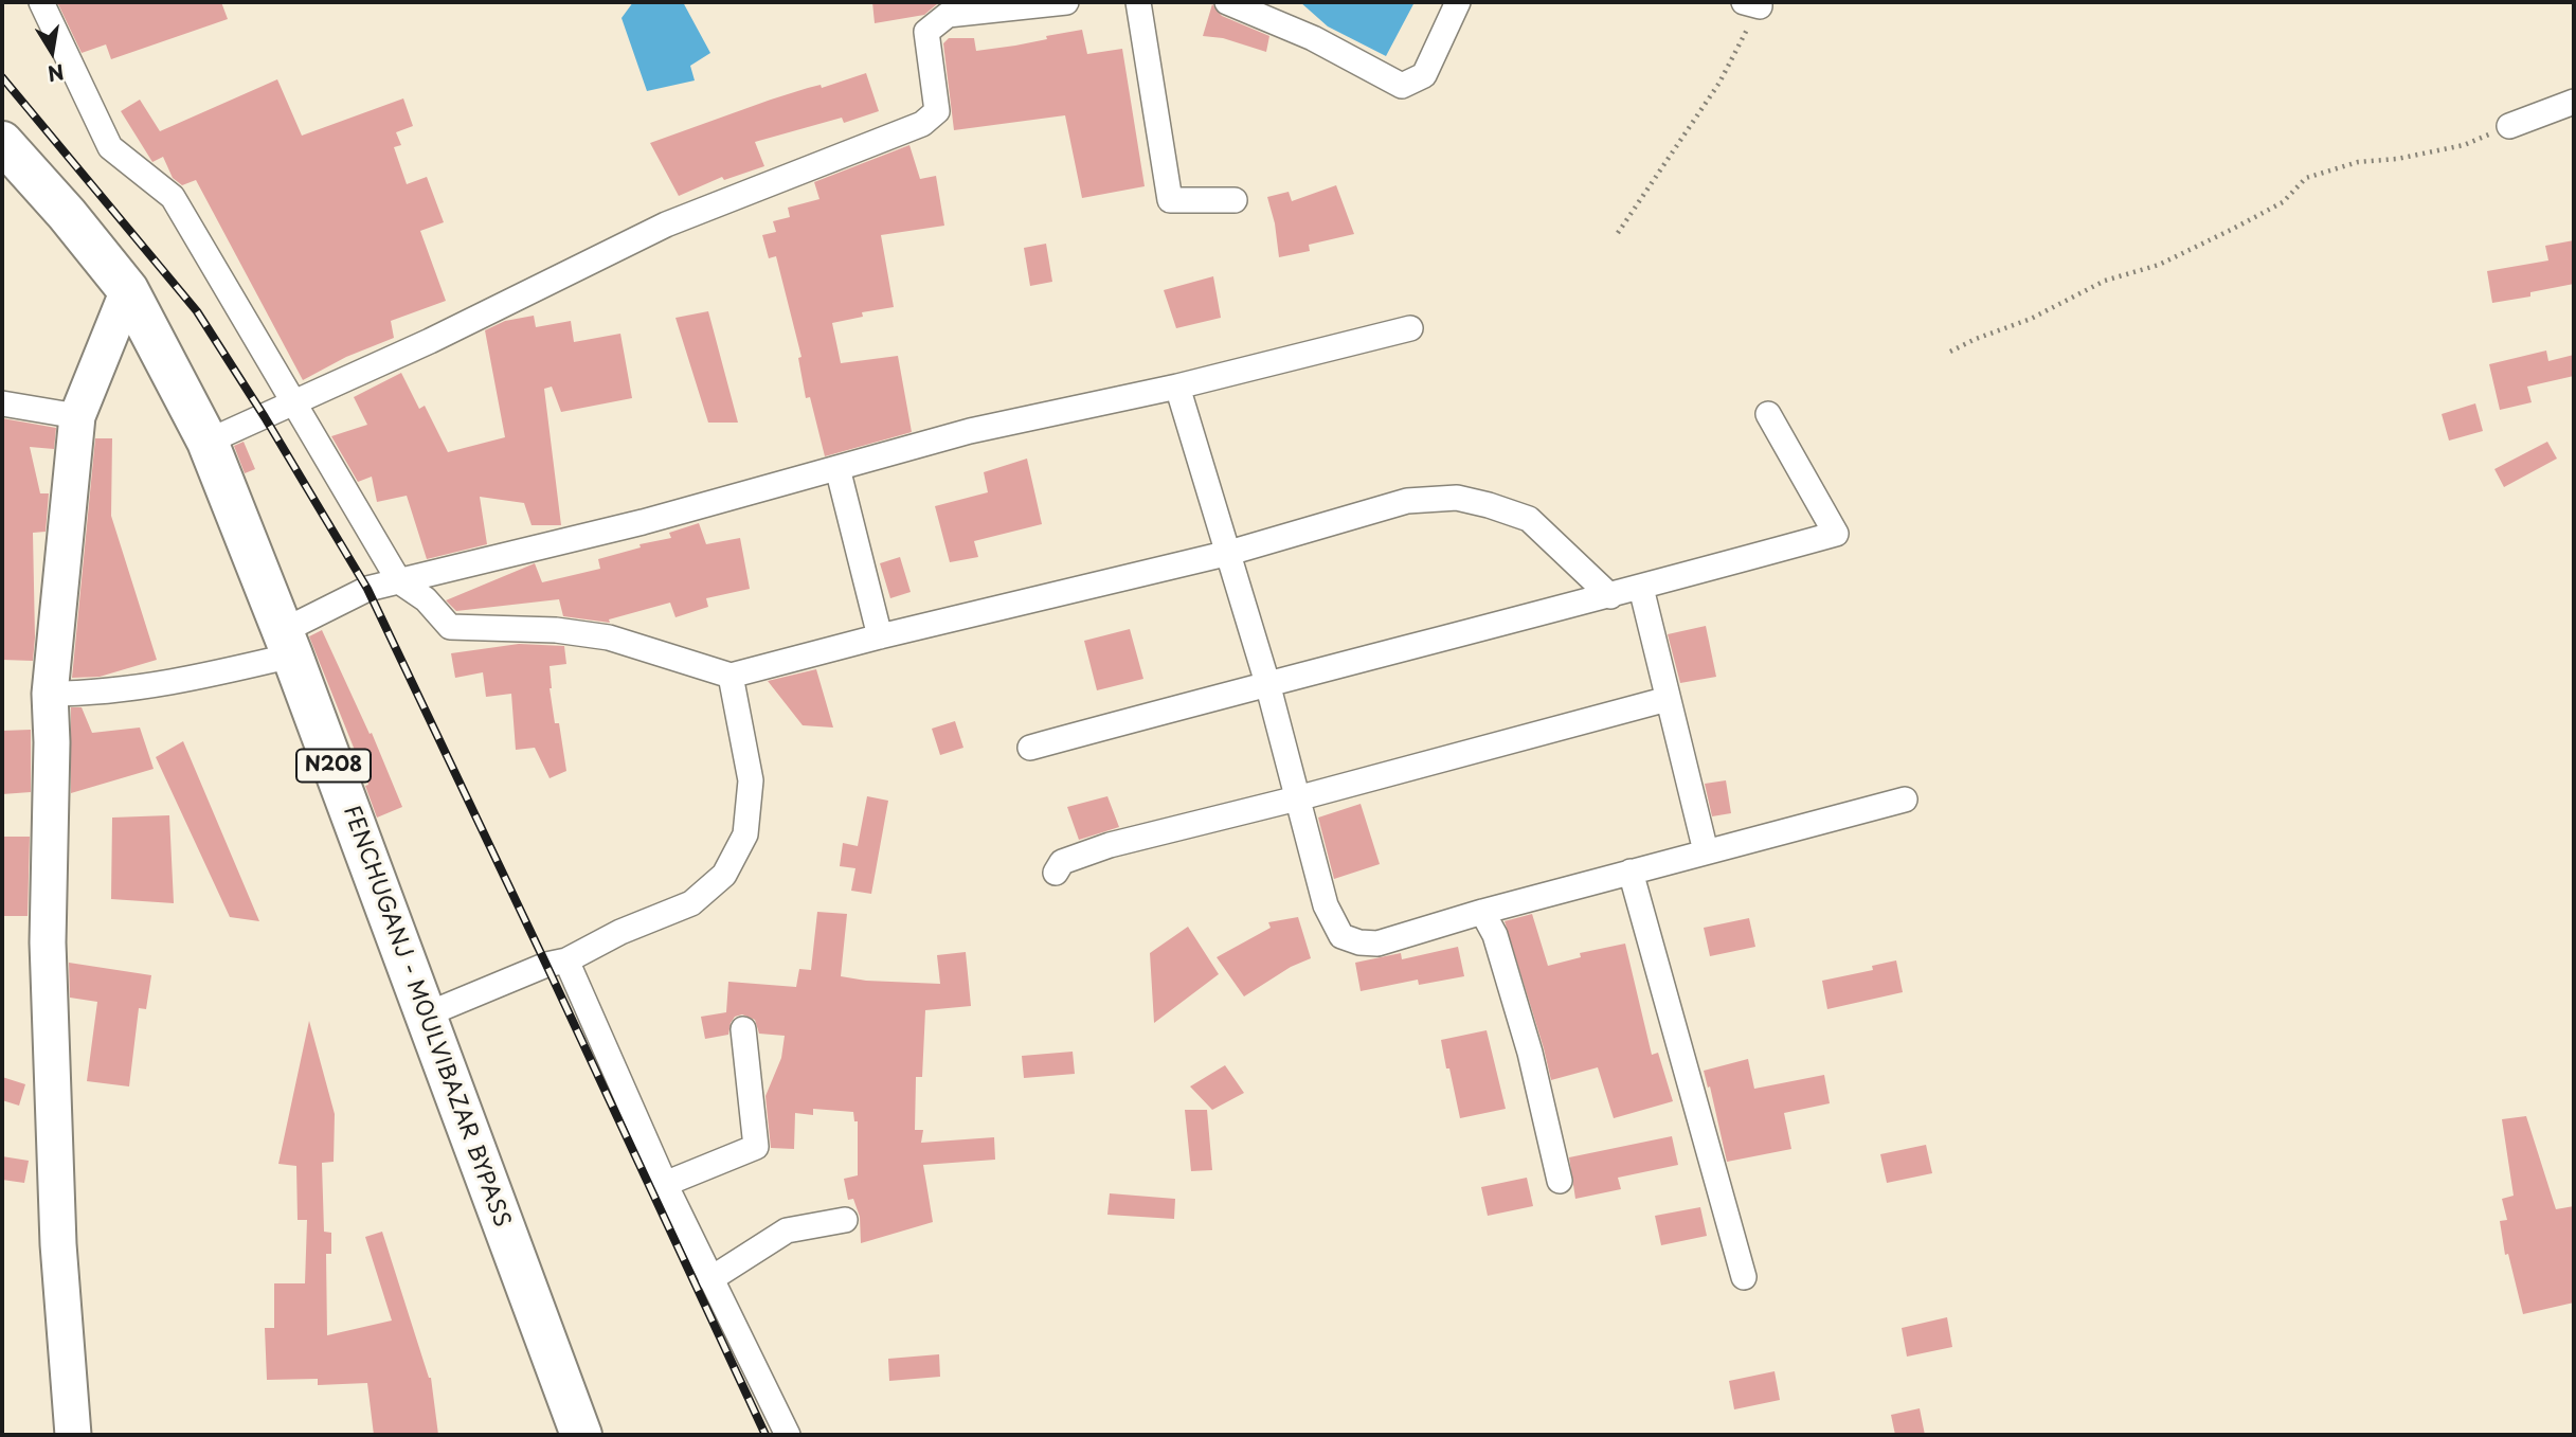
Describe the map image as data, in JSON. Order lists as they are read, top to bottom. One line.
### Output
{"streets":{"highway":["N208","FENCHUGANJ - MOULVIBAZAR BYPASS"]},"north":"bottom"}
